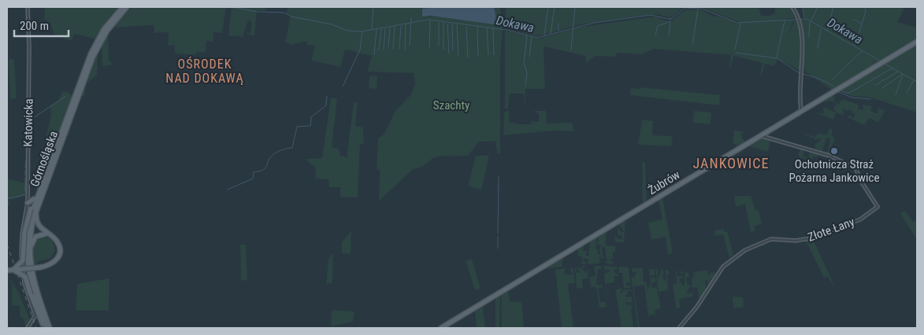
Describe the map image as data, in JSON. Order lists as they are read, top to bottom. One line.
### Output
{"streets":{"main road":["Górnośląska","Żubrów"],"street":["Katowicka","Złote Łany"]},"crossings":[["Żubrów","Złote Łany"]],"districts":["OŚRODEK NAD DOKAWĄ","JANKOWICE"],"water":["Dokawa"],"parks":["Szachty"],"places":["Ochotnicza Straż Pożarna Jankowice"],"scale_bar":"200 m"}
